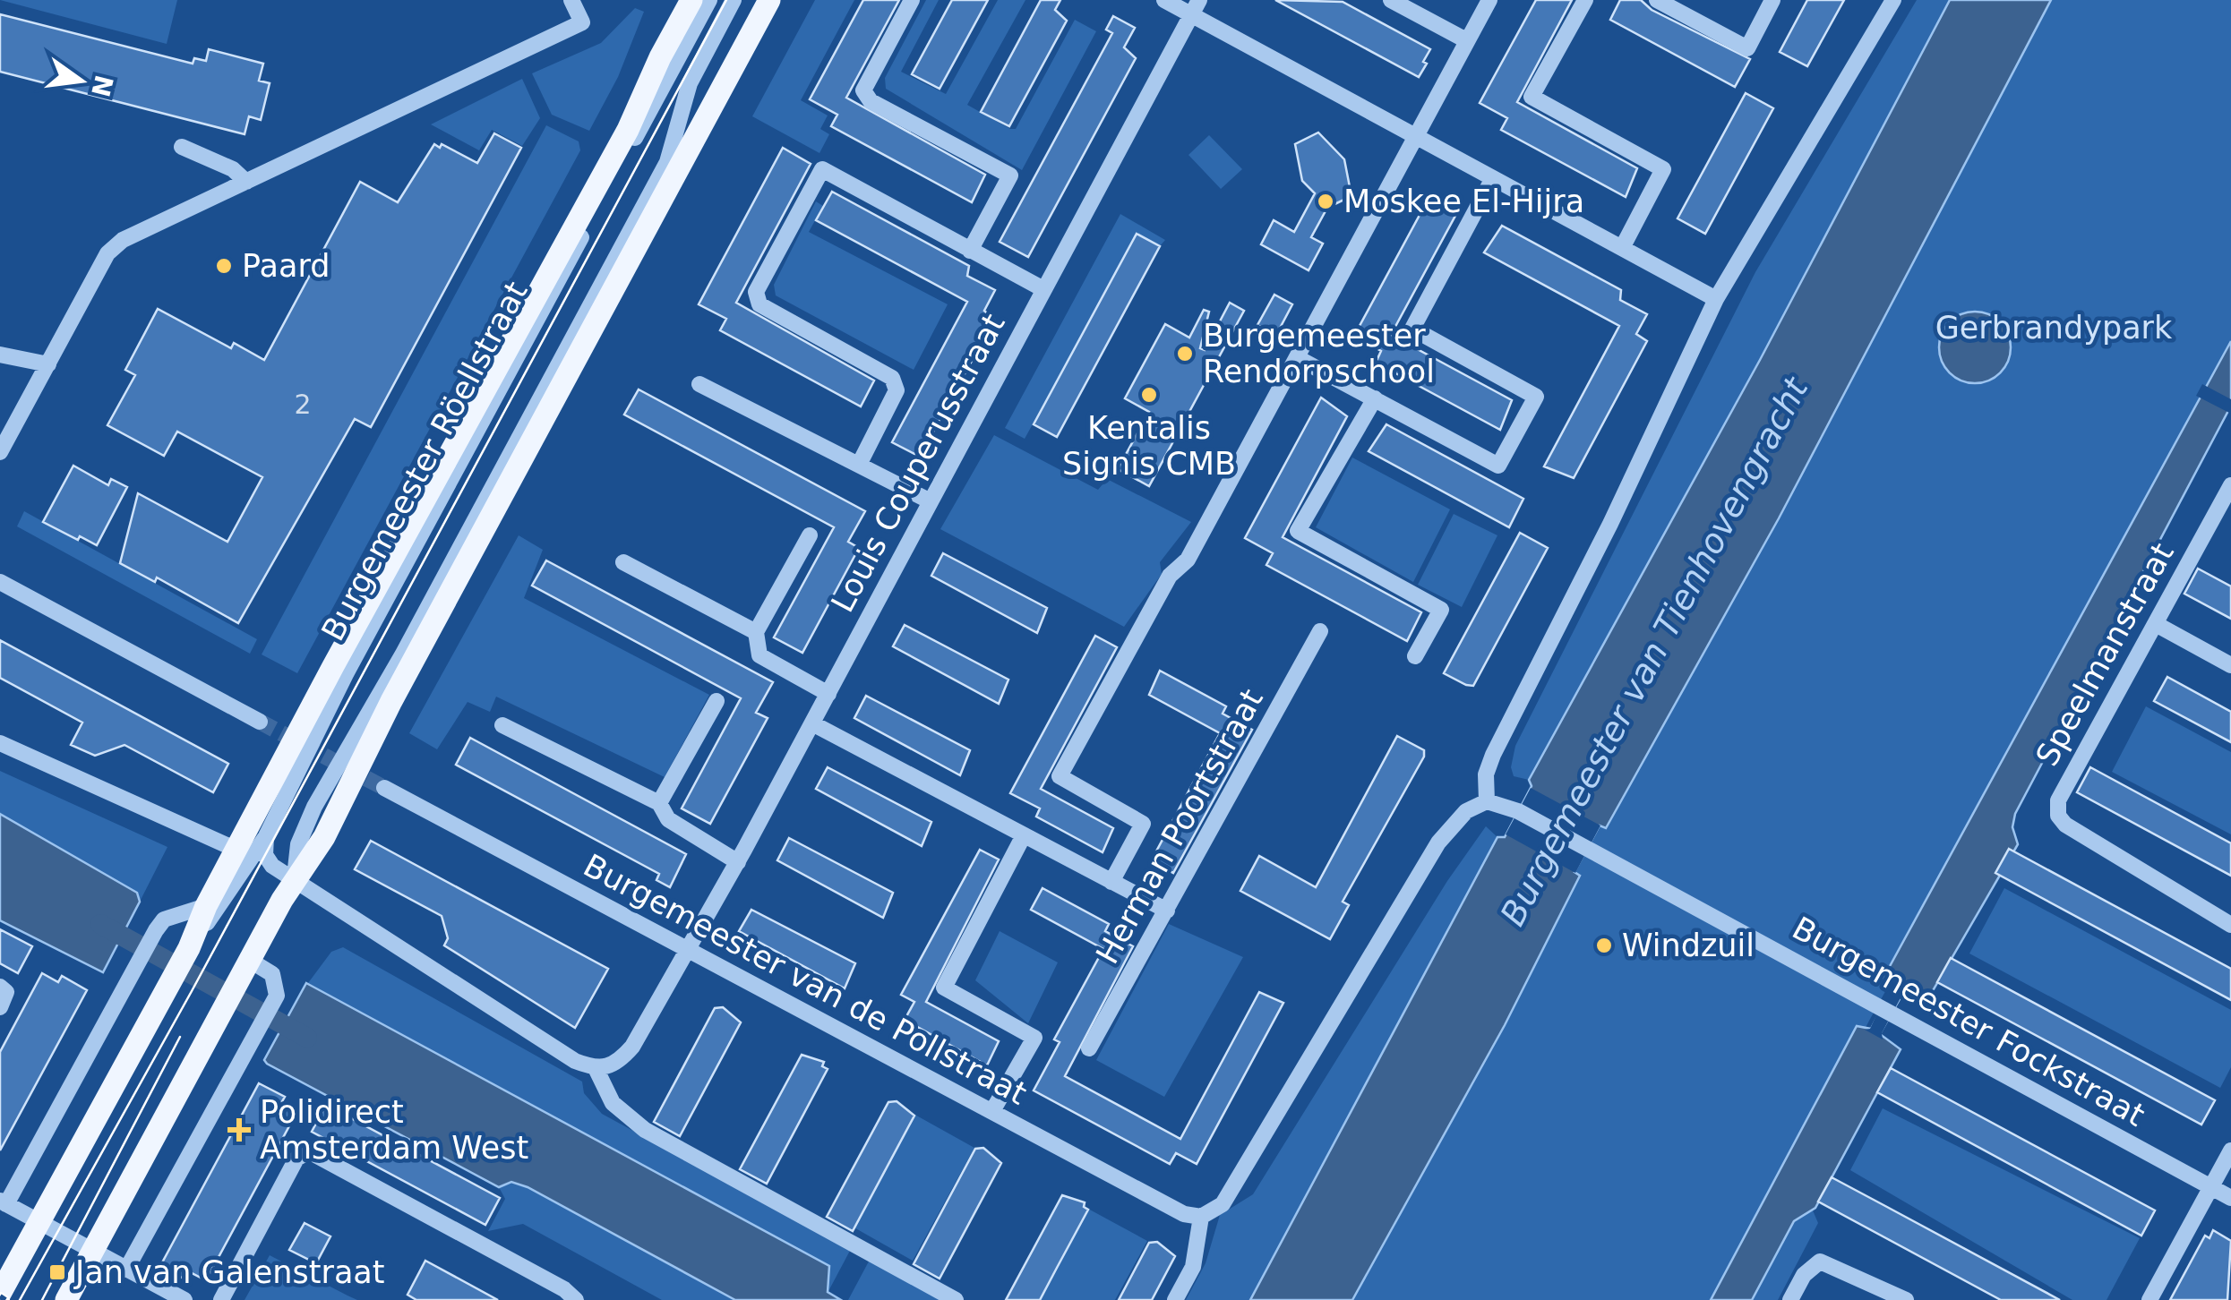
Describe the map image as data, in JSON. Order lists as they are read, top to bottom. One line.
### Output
{"streets":{"main road":["Burgemeester Röellstraat"],"street":["Louis Couperusstraat","Speelmanstraat","Herman Poortstraat","Burgemeester van de Pollstraat","Burgemeester Fockstraat"]},"crossings":[["Louis Couperusstraat","Burgemeester van de Pollstraat"]],"water":["Burgemeester van Tienhovengracht"],"parks":["Gerbrandypark"],"places":{"other":["Moskee El-Hijra","Paard","Burgemeester Rendorpschool","Kentalis Signis CMB","Windzuil"],"health":["Polidirect Amsterdam West"],"transit":["Jan van Galenstraat"]},"house_numbers":["2"],"north":"right"}
